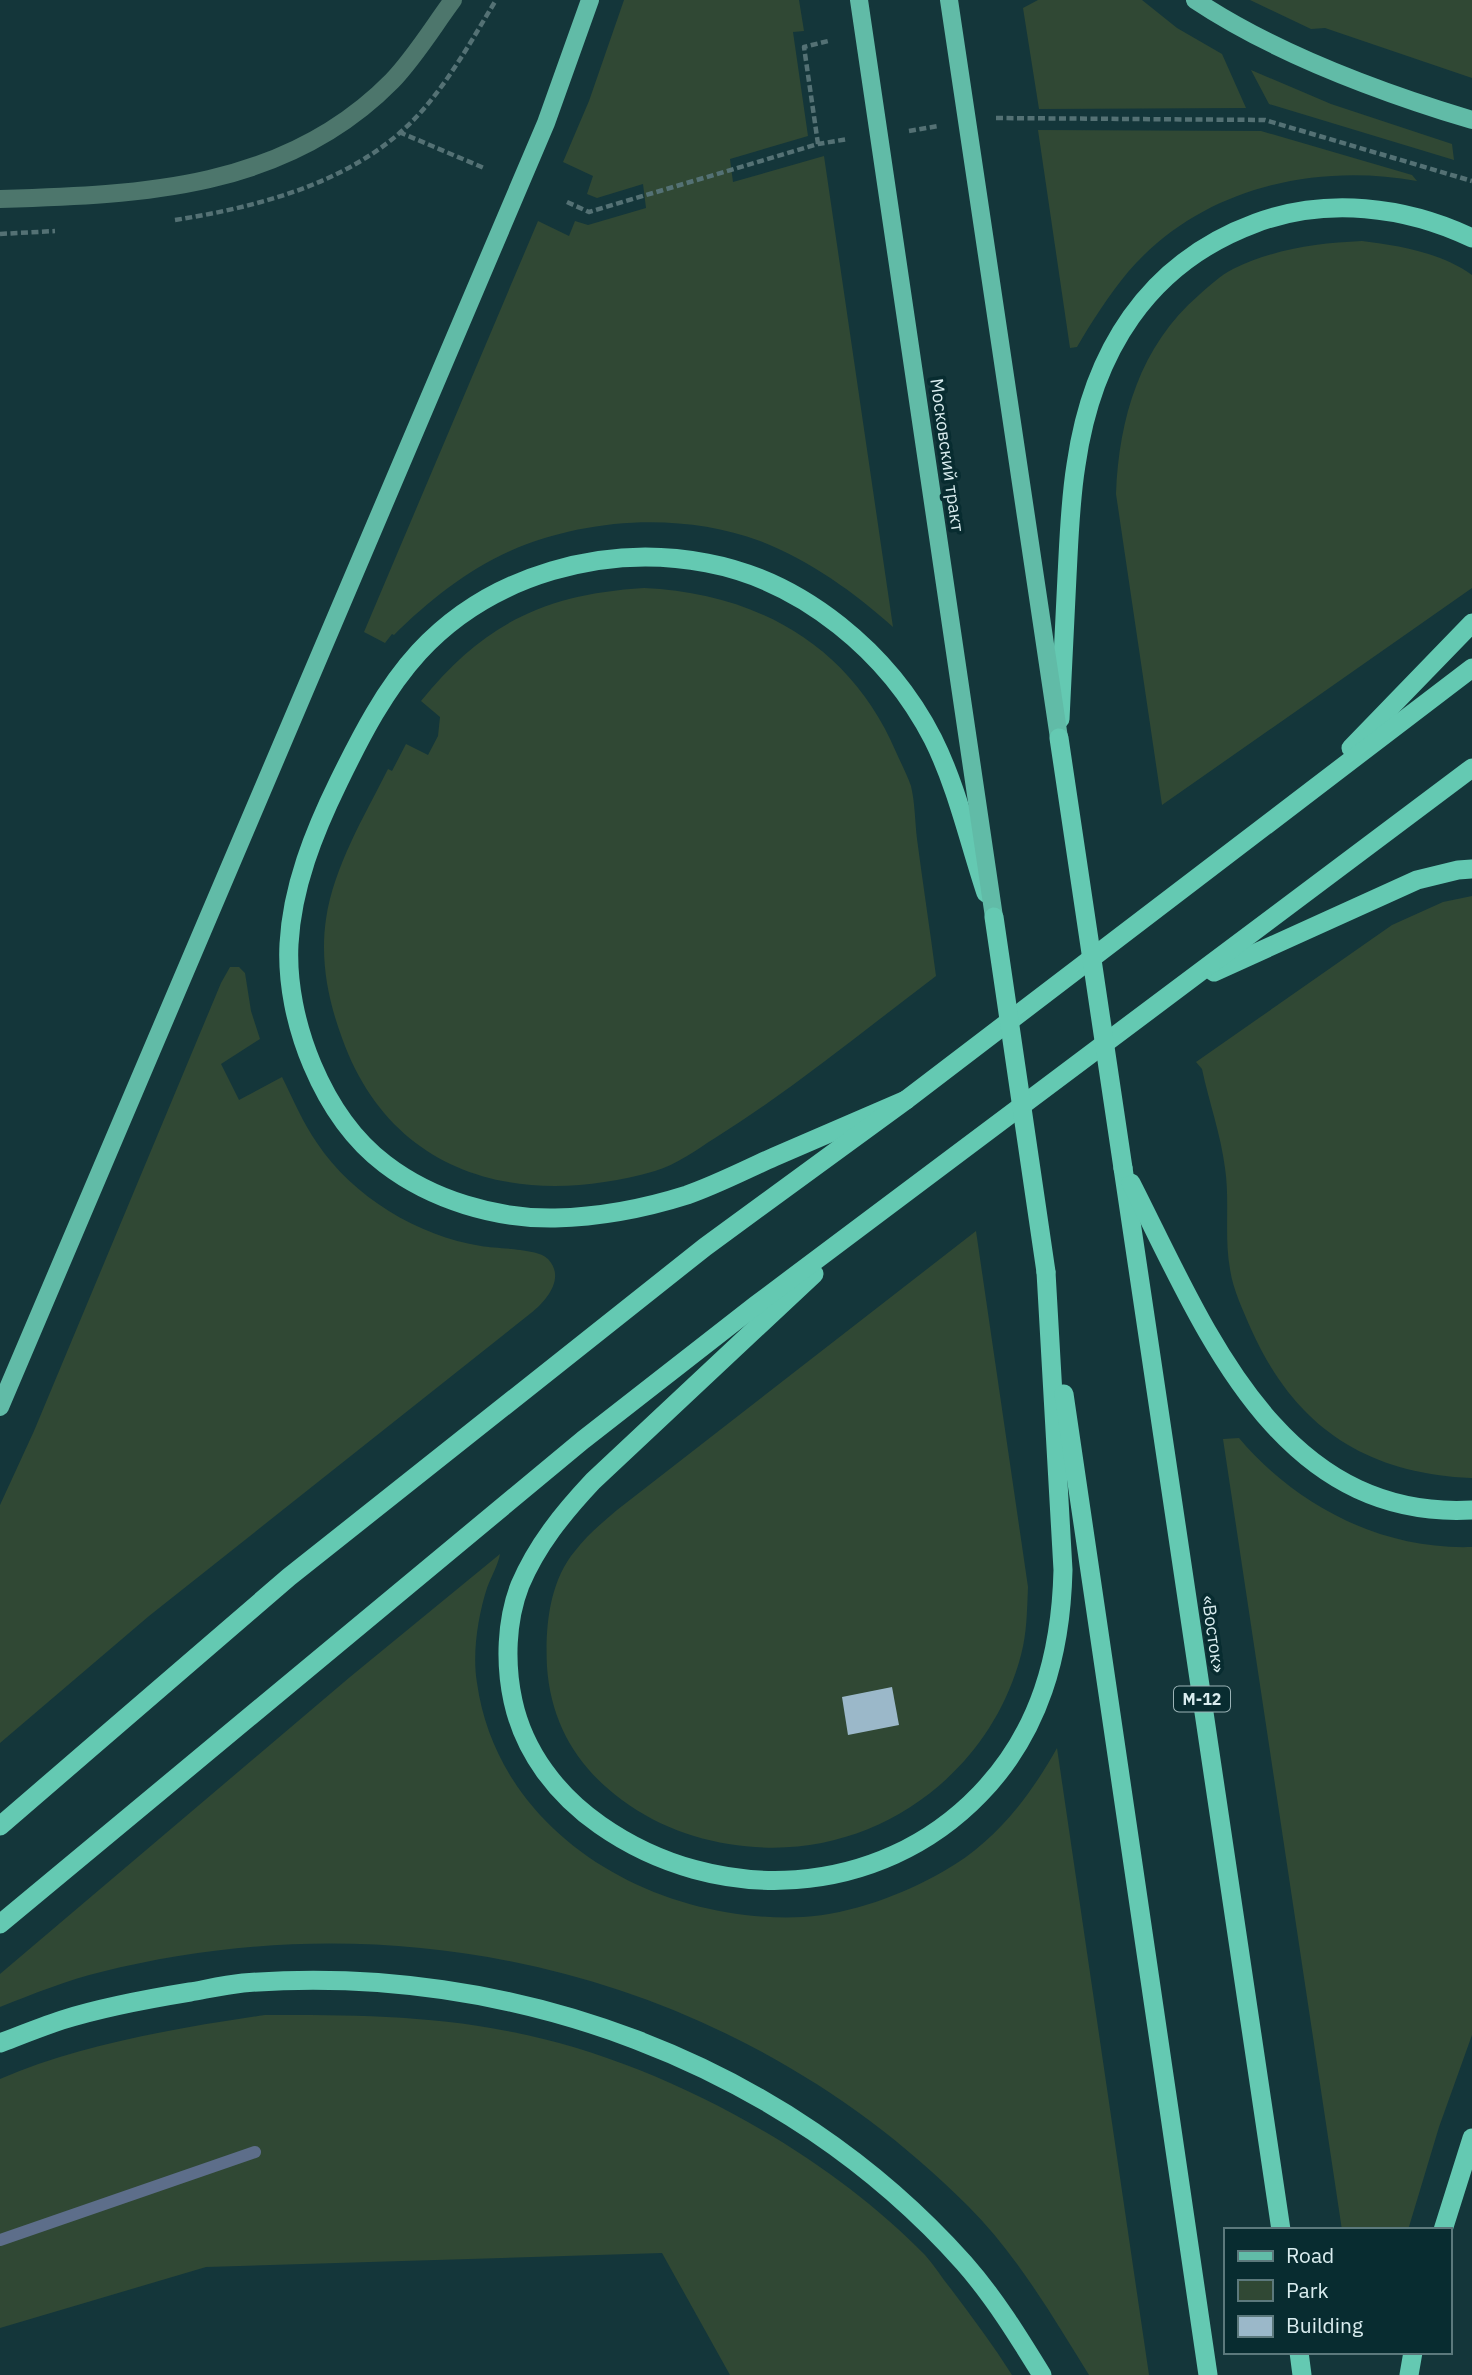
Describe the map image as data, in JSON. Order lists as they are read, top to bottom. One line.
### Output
{"streets":{"highway":["«Восток»","М-12"],"main road":["Московский тракт"]},"legend":["Road","Park","Building"]}
